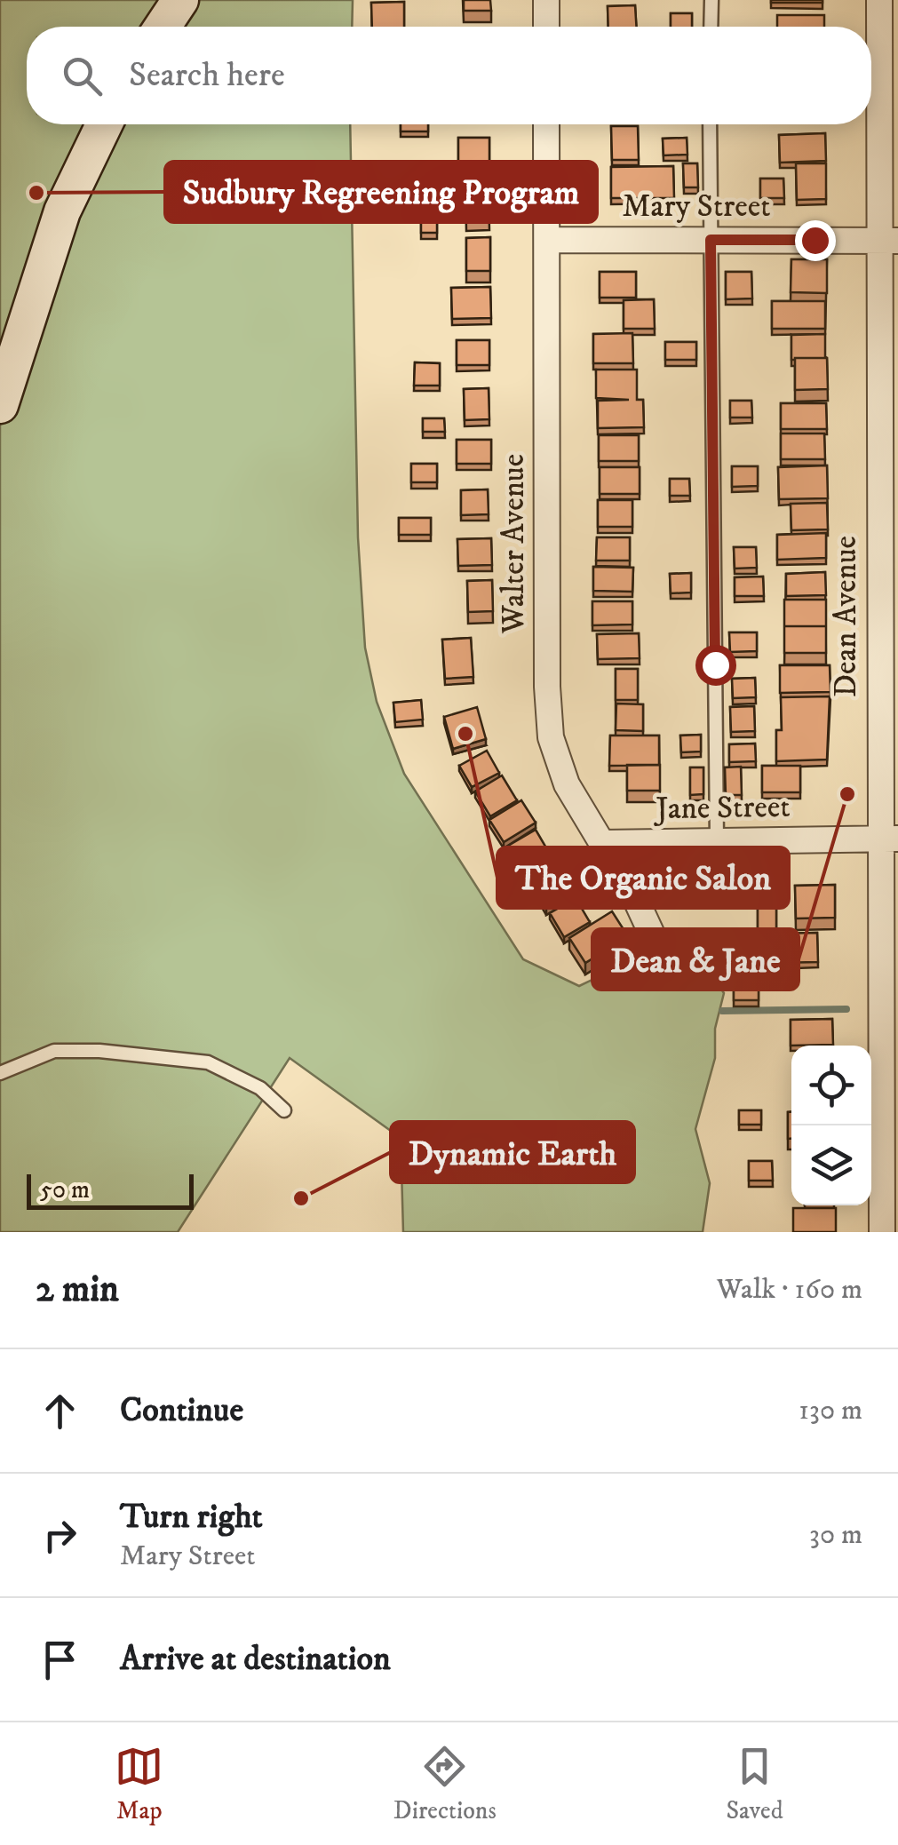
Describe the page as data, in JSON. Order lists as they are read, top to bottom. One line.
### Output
{"streets":{"street":["Mary Street","Walter Avenue","Dean Avenue","Jane Street"]},"crossings":[["Mary Street","Walter Avenue"],["Mary Street","Dean Avenue"],["Walter Avenue","Jane Street"],["Dean Avenue","Jane Street"]],"places":["Sudbury Regreening Program","The Organic Salon","Dean & Jane","Dynamic Earth"],"scale_bar":"50 m","page":{"search":"Search here","scale":"50 m","heading":["2 min","Walk · 160 m"],"list":[["Continue","130 m"],["Turn right","Mary Street","30 m"],"Arrive at destination"],"nav":["Map","Directions","Saved"]}}
